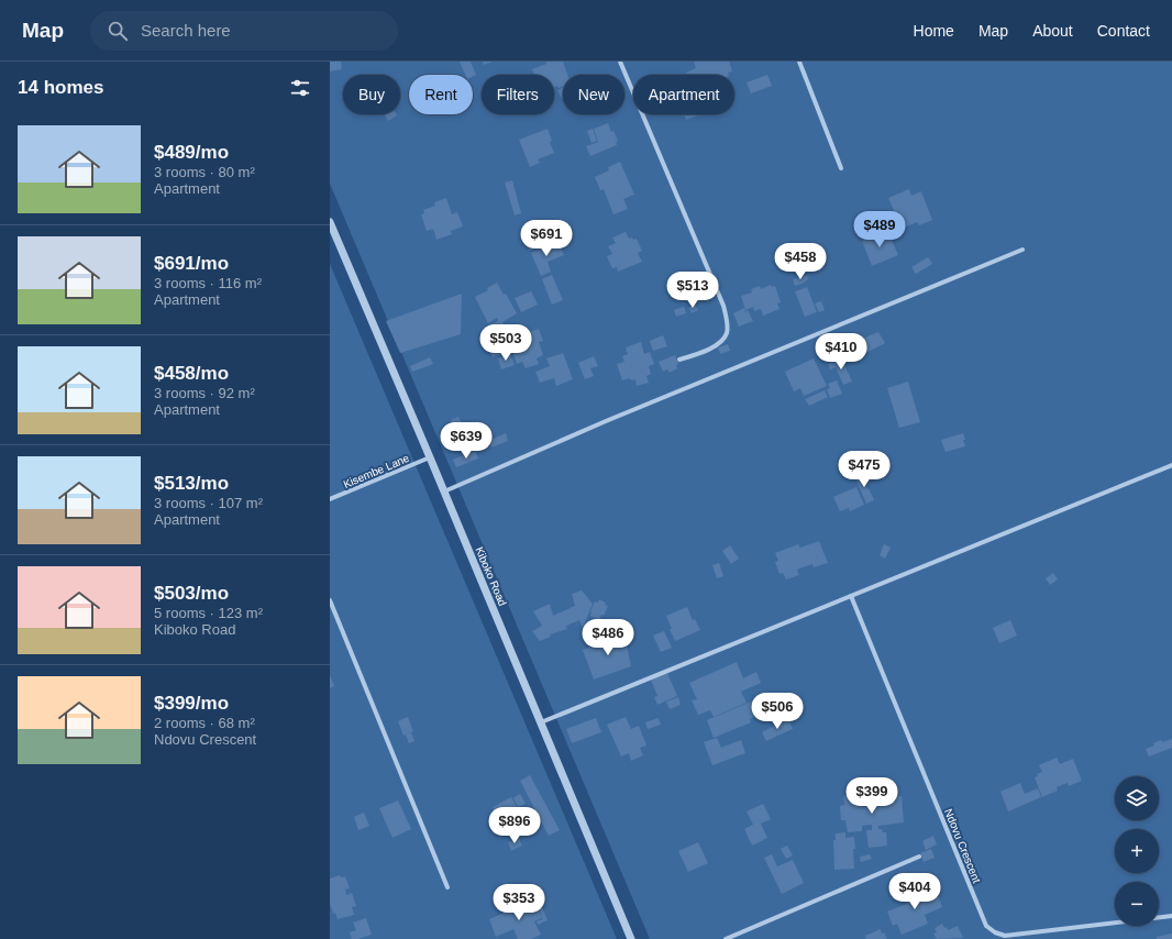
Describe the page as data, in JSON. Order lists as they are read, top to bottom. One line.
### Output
{"streets":{"street":["Kisembe Lane","Kiboko Road","Ndovu Crescent"]},"crossings":[["Kisembe Lane","Kiboko Road"]],"page":{"header":"Map","search":"Search here","nav":["Home","Map","About","Contact"],"heading":"14 homes","chip":["Buy","Rent","Filters","New","Apartment"],"list":[{"name":"$489/mo","note":"3 rooms · 80 m² · Apartment"},{"name":"$691/mo","note":"3 rooms · 116 m² · Apartment"},{"name":"$458/mo","note":"3 rooms · 92 m² · Apartment"},{"name":"$513/mo","note":"3 rooms · 107 m² · Apartment"},{"name":"$503/mo","note":"5 rooms · 123 m² · Kiboko Road"},{"name":"$399/mo","note":"2 rooms · 68 m² · Ndovu Crescent"}],"price":["$489","$691","$458","$513","$503","$410","$639","$475","$486","$506","$399","$896","$404","$353"],"map_buttons":["+","−"]}}
